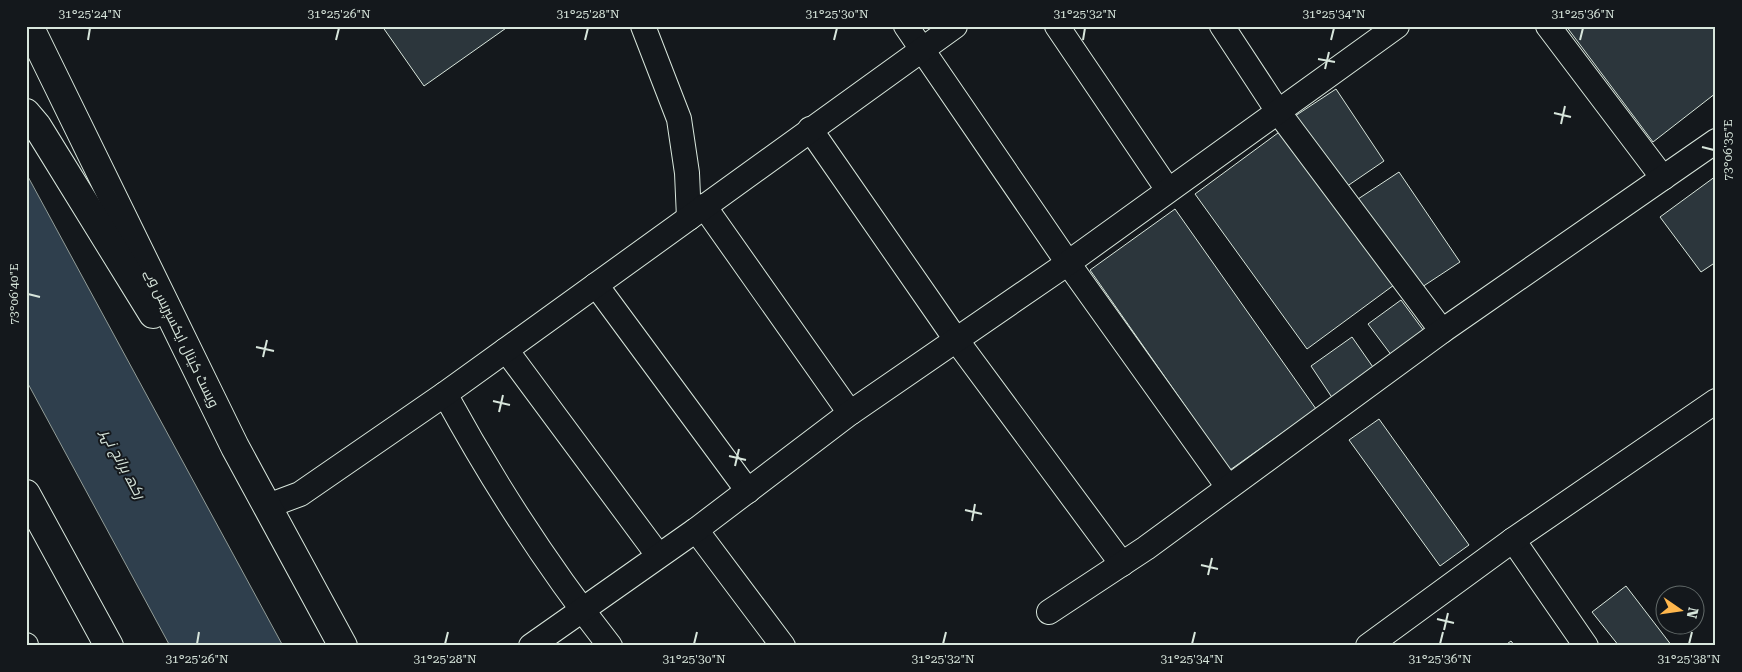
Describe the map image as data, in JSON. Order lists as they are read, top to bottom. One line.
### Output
{"streets":{"main road":["ویسٹ کینال ایکسپریس وے"]},"water":["رکھ برانچ نہر"],"north":"right","coordinates":["31°25'24\"N","31°25'26\"N","31°25'28\"N","31°25'30\"N","31°25'32\"N","31°25'34\"N","31°25'36\"N","73°06'35\"E","73°06'40\"E","31°25'38\"N"]}
